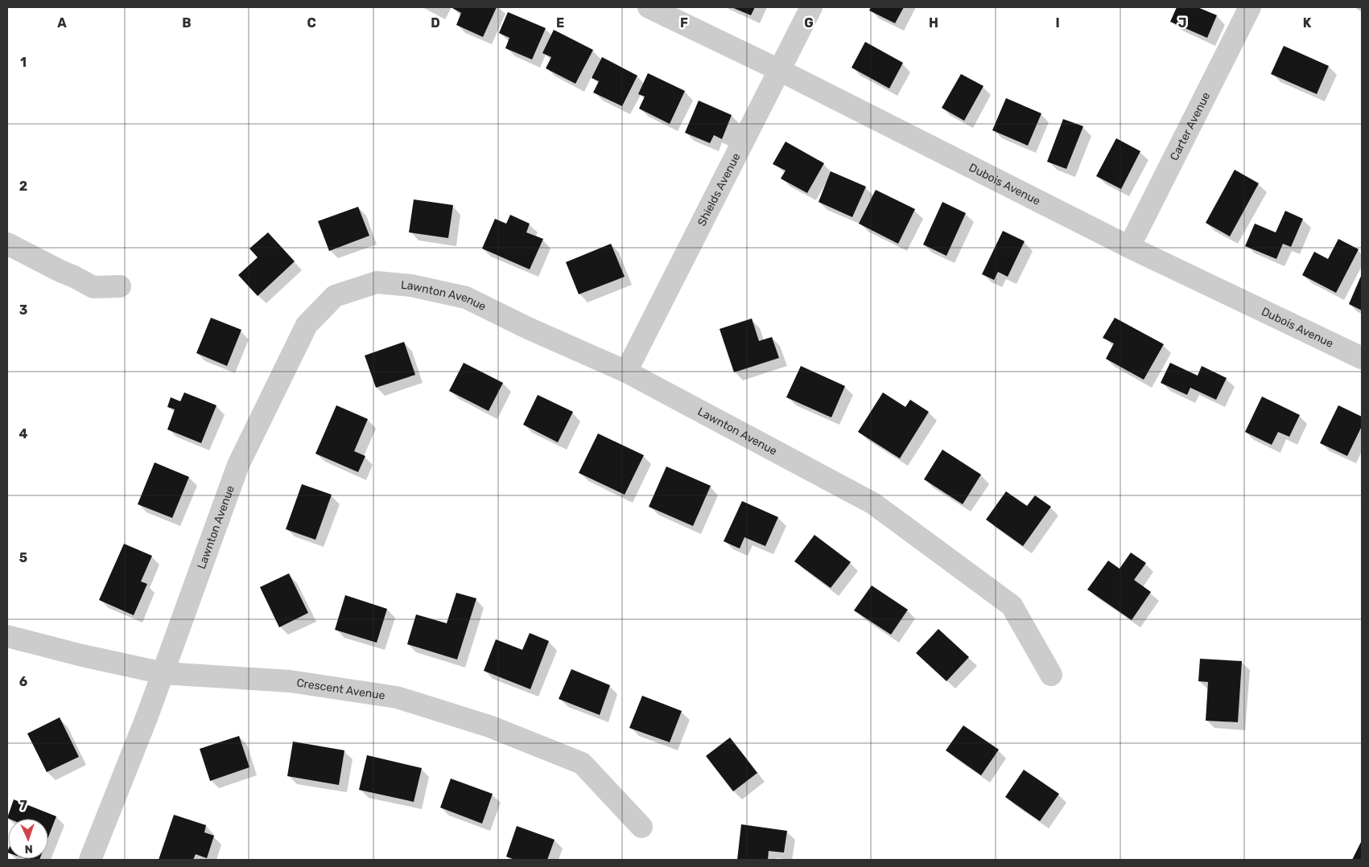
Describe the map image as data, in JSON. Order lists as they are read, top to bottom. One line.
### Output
{"streets":{"street":["Carter Avenue","Dubois Avenue","Shields Avenue","Lawnton Avenue","Crescent Avenue"]},"crossings":[["Carter Avenue","Dubois Avenue"],["Dubois Avenue","Shields Avenue"],["Shields Avenue","Lawnton Avenue"],["Lawnton Avenue","Crescent Avenue"]],"north":"bottom","grid":{"columns":["A","B","C","D","E","F","G","H","I","J","K"],"rows":["1","2","3","4","5","6","7"]}}
